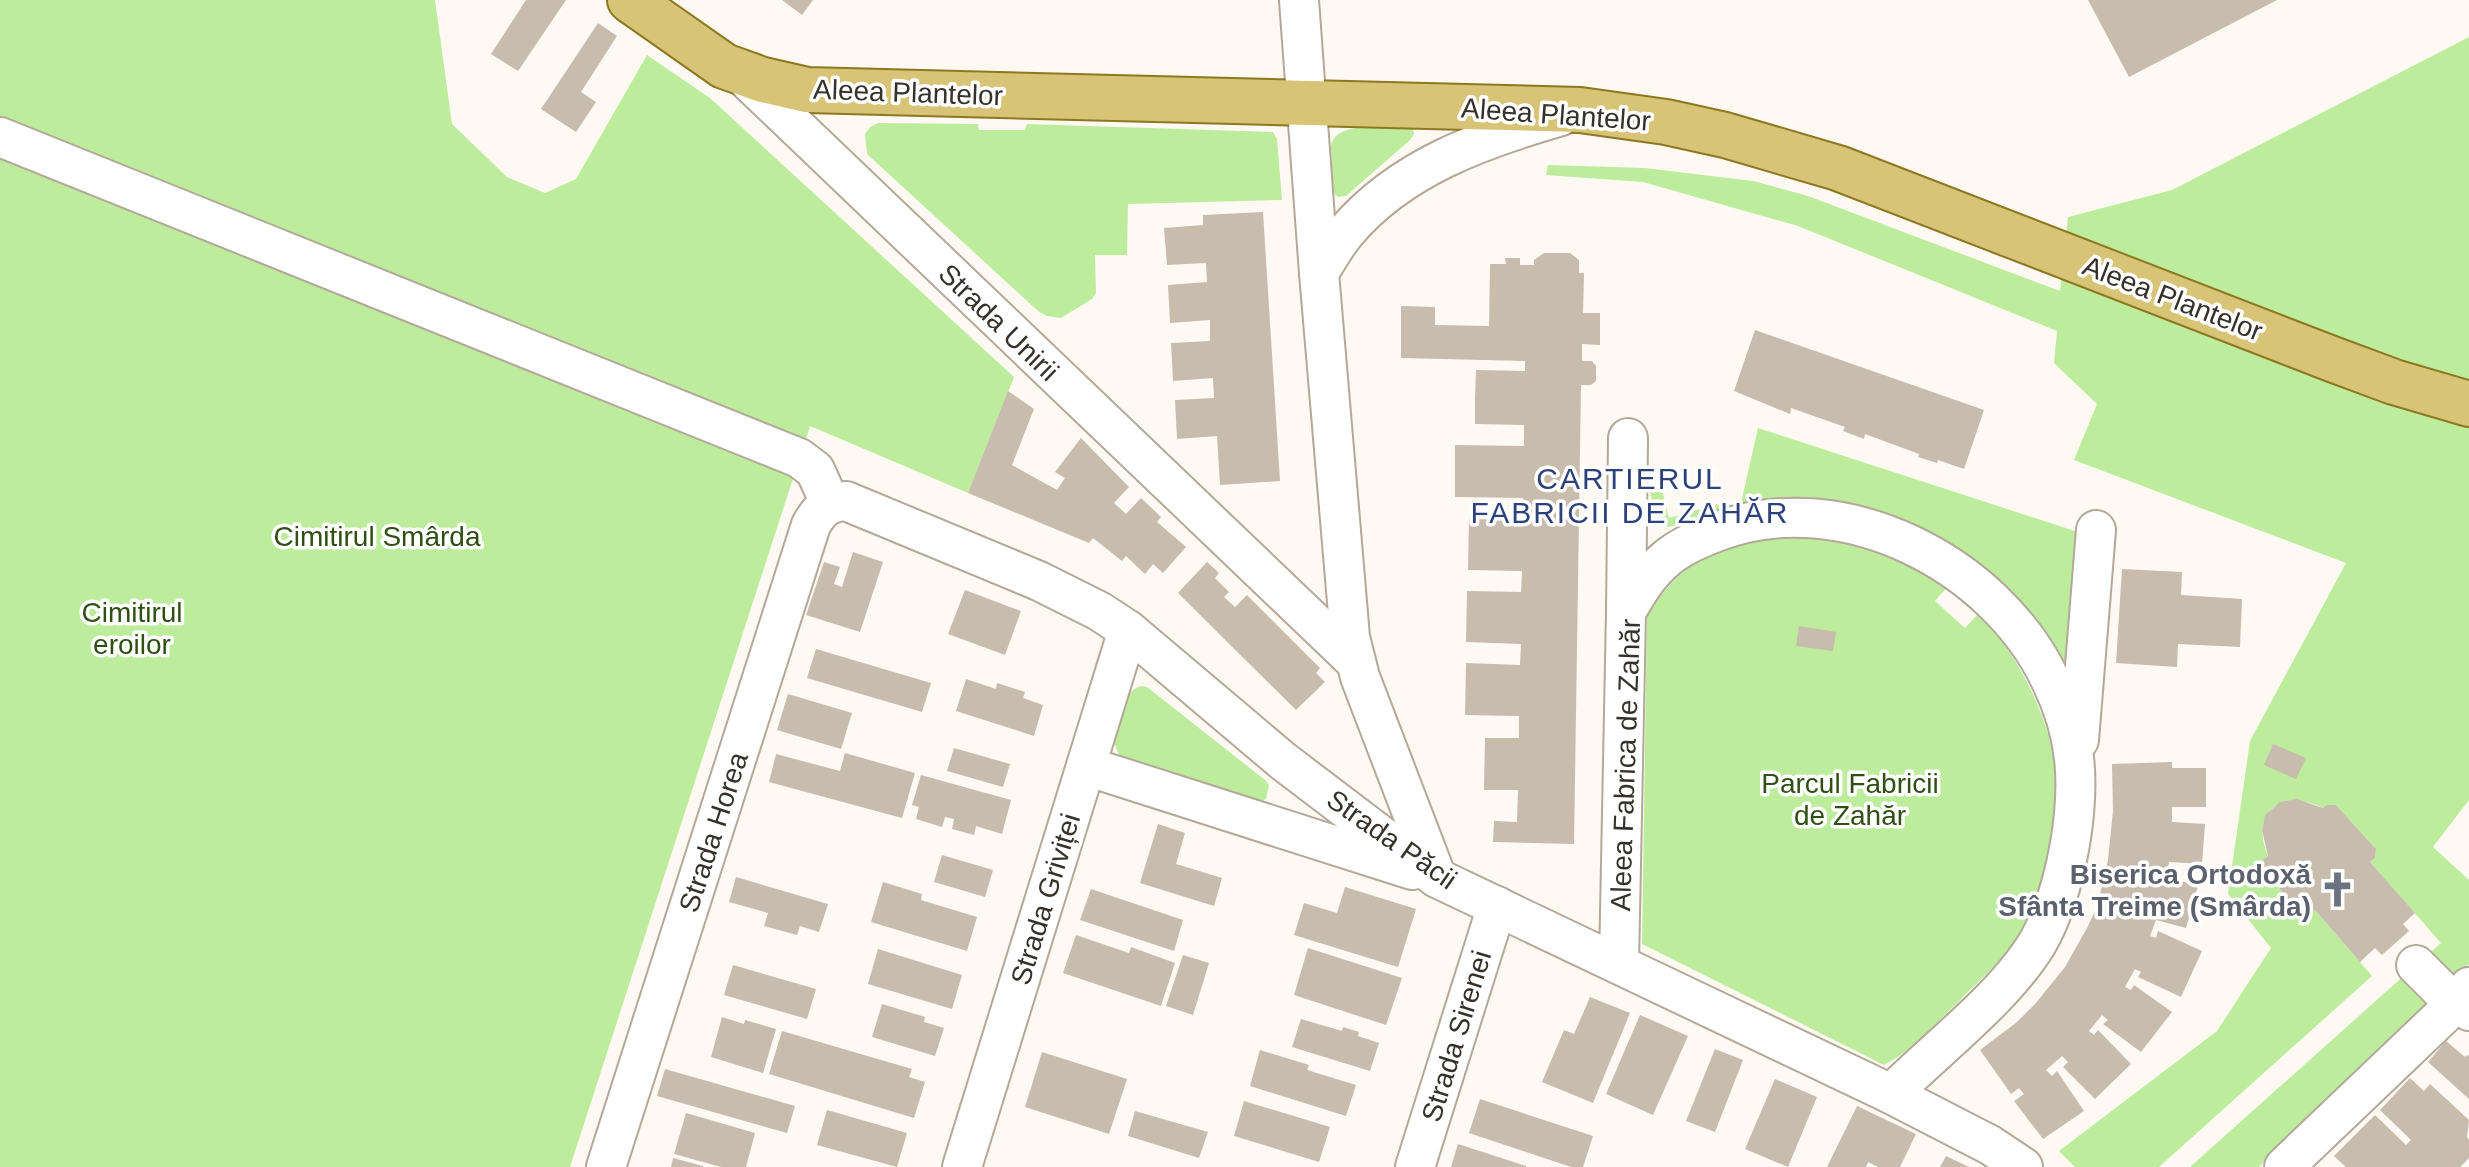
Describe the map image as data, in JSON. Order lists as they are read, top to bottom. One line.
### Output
{"streets":{"main road":["Aleea Plantelor","Strada Unirii"],"street":["Aleea Fabrica de Zahăr","Strada Horea","Strada Păcii","Strada Griviței","Strada Sirenei"]},"crossings":[["Aleea Plantelor","Strada Unirii"],["Aleea Fabrica de Zahăr","Strada Păcii"],["Strada Horea","Strada Păcii"],["Strada Păcii","Strada Griviței"],["Strada Păcii","Strada Sirenei"]],"districts":["CARTIERUL FABRICII DE ZAHĂR"],"parks":["Cimitirul Smârda","Cimitirul eroilor","Parcul Fabricii de Zahăr"],"places":{"church":["Biserica Ortodoxă Sfânta Treime (Smârda)"]}}
